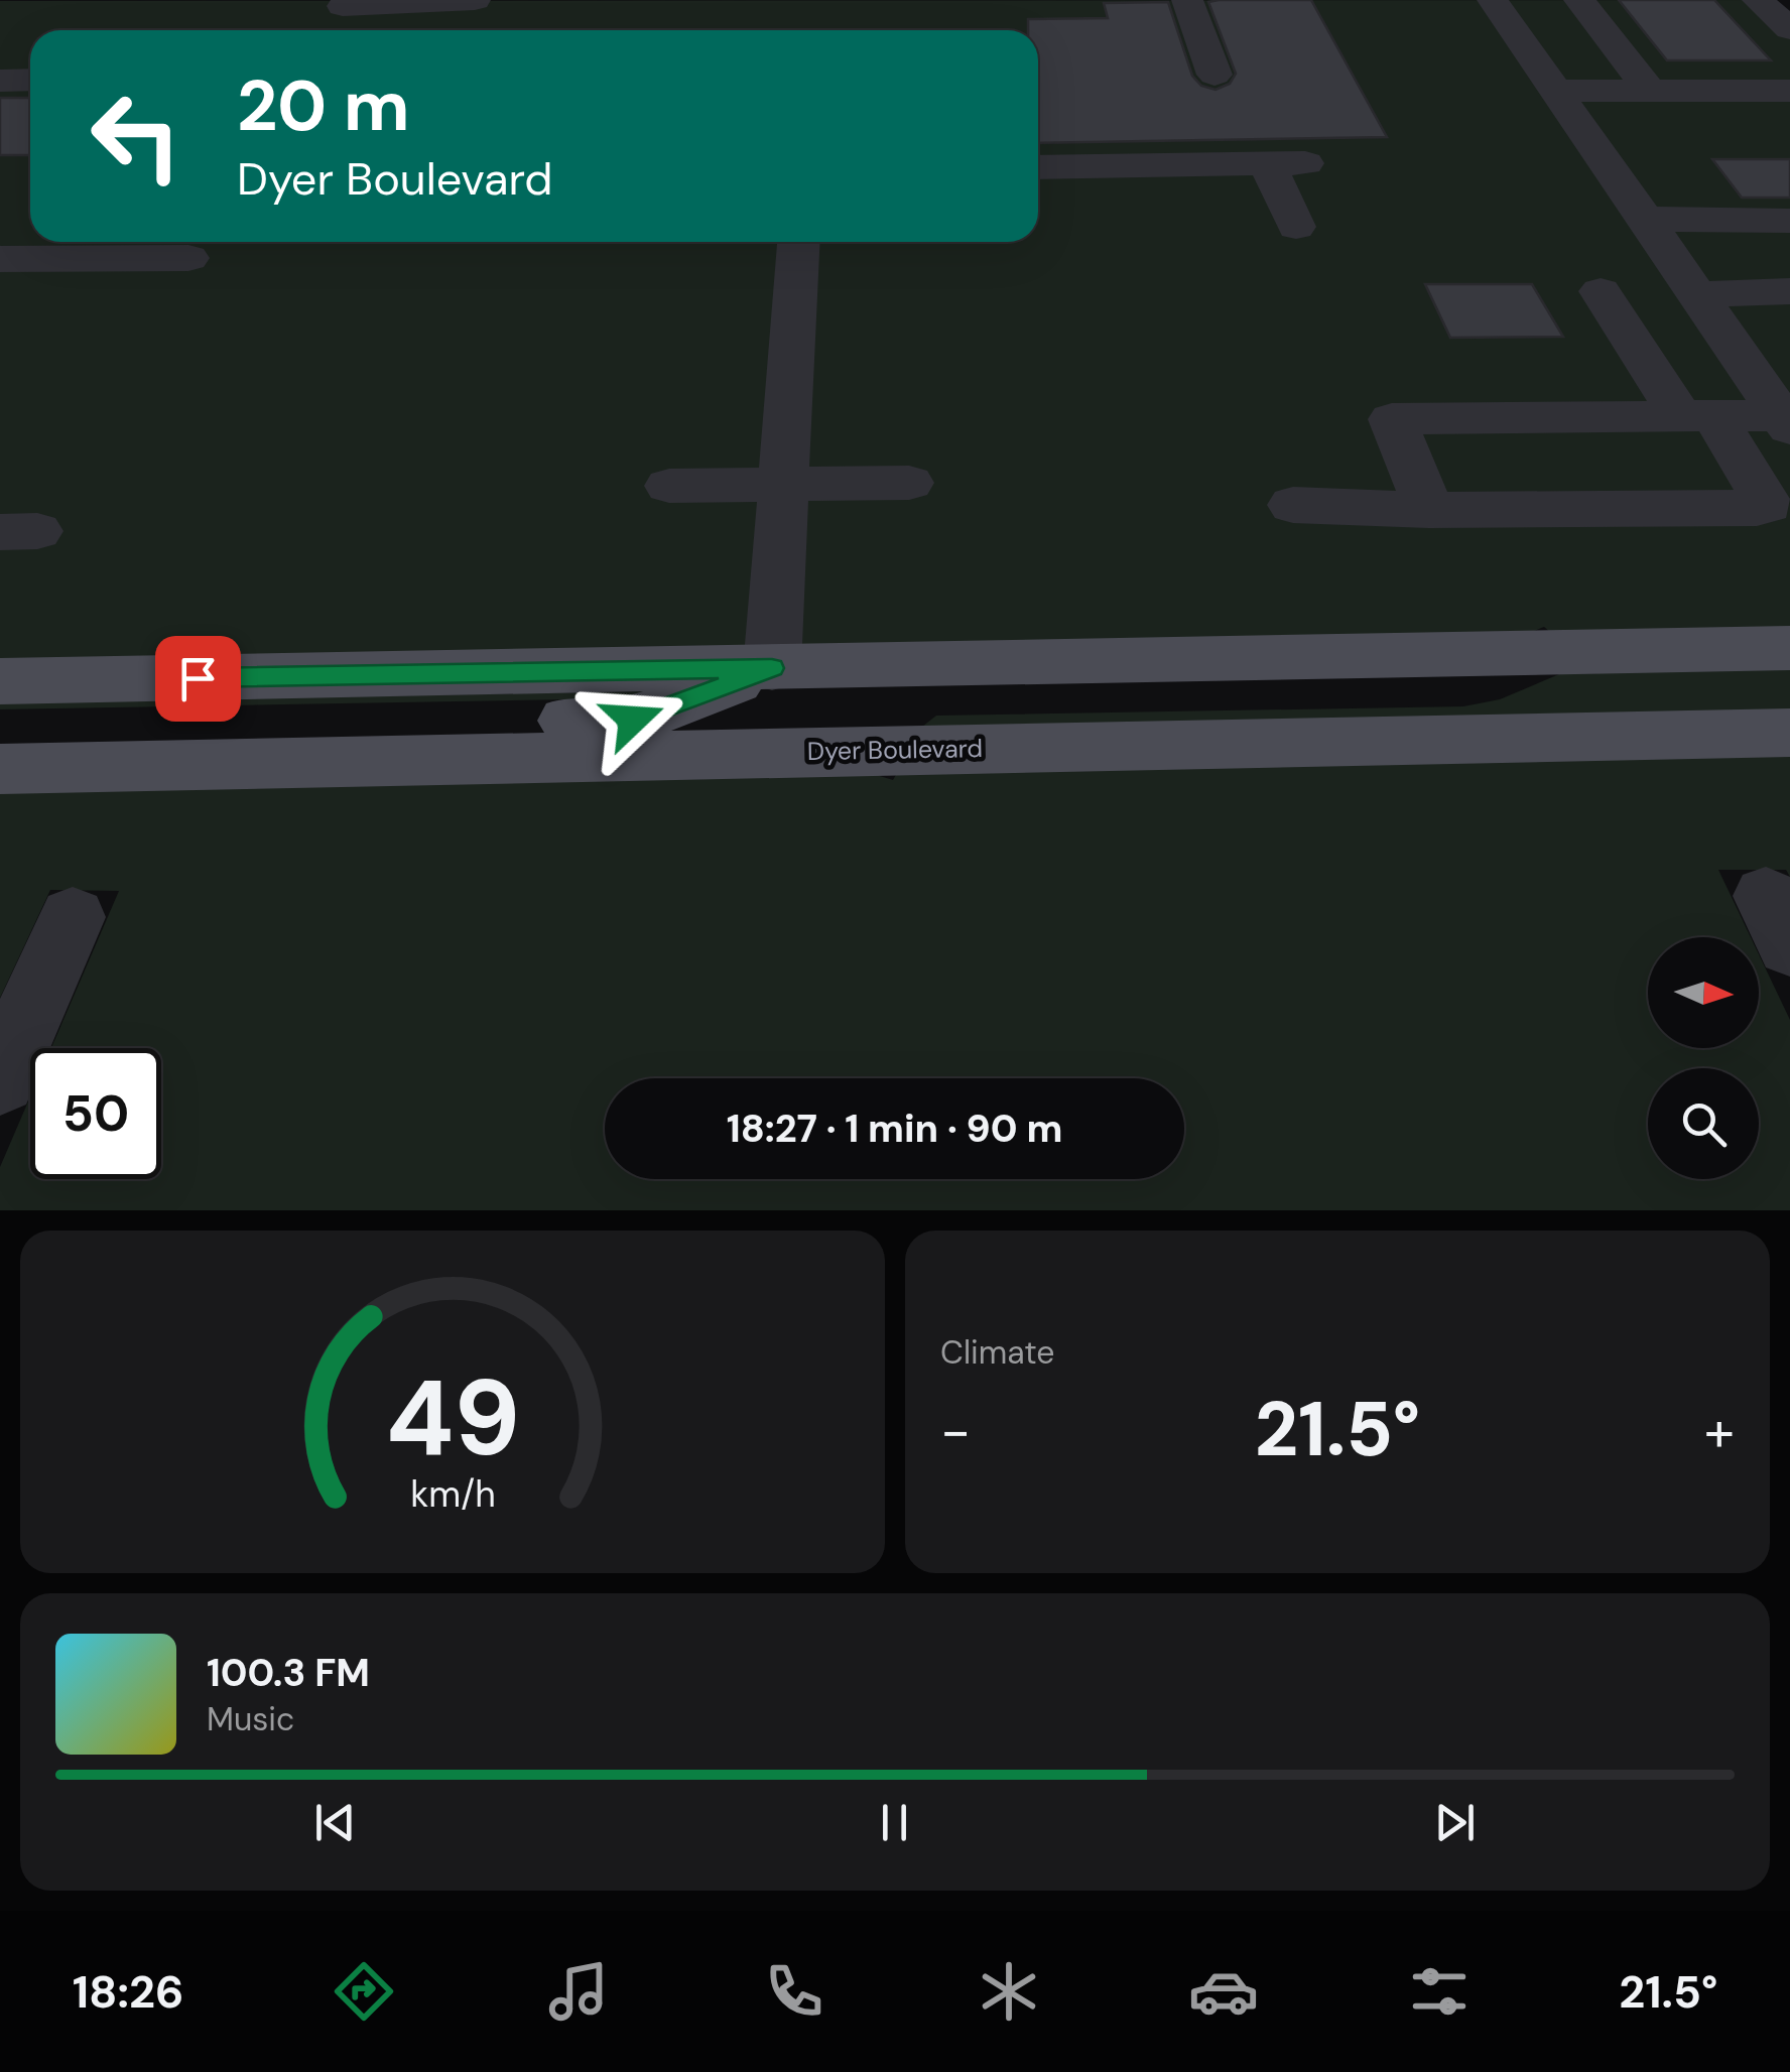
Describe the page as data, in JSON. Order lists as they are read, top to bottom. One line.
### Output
{"streets":{"main road":["Dyer Boulevard"]},"north":"right","page":{"turn":["20 m","Dyer Boulevard"],"limit":"50","trip":"18:27 · 1 min · 90 m","tile":"Climate","heat":["−","21.5°","+"],"song":["100.3 FM","Music"],"tabs":["18:26","21.5°"],"gauge":["49","km/h"]}}
